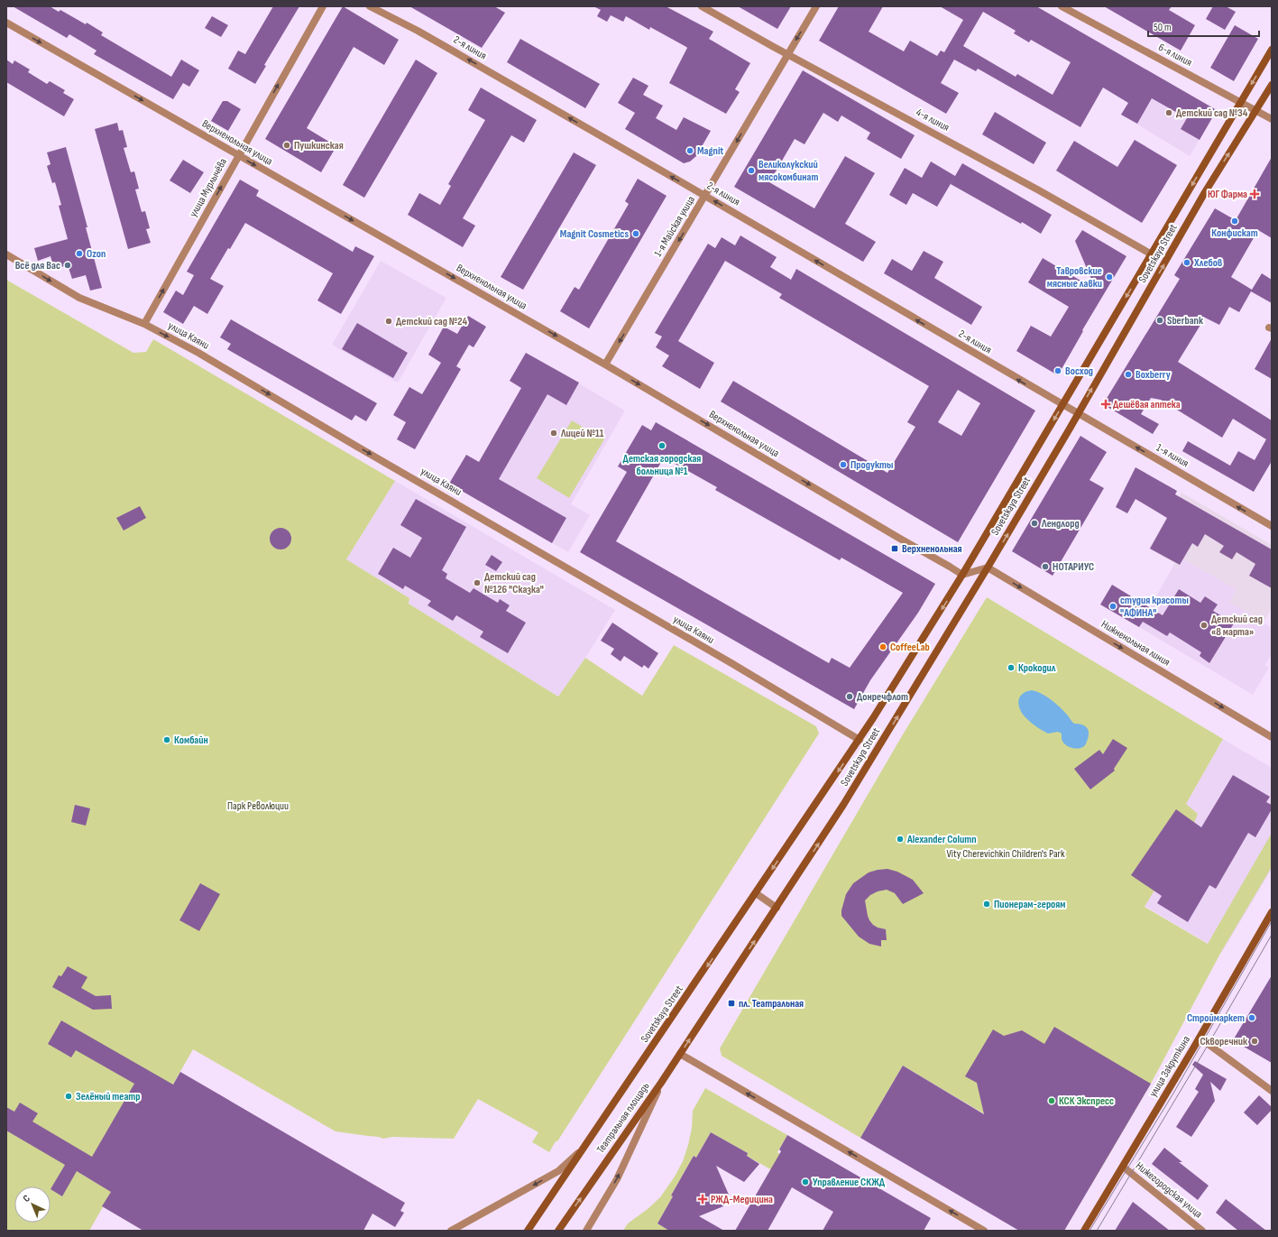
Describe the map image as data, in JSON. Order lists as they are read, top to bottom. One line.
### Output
{"streets":{"main road":["Sovetskaya Street","улица Закруткина","Театральная площадь"],"street":["2-я линия","6-я линия","4-я линия","Верхненольная улица","улица Мурлычёва","1-я Майская улица","улица Каяни","1-я линия","Нижненольная линия","Нижегородская улица"]},"crossings":[["2-я линия","1-я Майская улица"],["2-я линия","Sovetskaya Street"],["2-я линия","1-я линия"],["6-я линия","Sovetskaya Street"],["4-я линия","1-я Майская улица"],["4-я линия","Sovetskaya Street"],["Верхненольная улица","улица Мурлычёва"],["Верхненольная улица","1-я Майская улица"],["Верхненольная улица","Sovetskaya Street"],["улица Мурлычёва","улица Каяни"],["Sovetskaya Street","улица Каяни"],["Sovetskaya Street","1-я линия"],["Sovetskaya Street","Нижненольная линия"],["Sovetskaya Street","Театральная площадь"],["улица Закруткина","Нижегородская улица"]],"one_way":["2-я линия","Верхненольная улица","улица Мурлычёва","1-я Майская улица","улица Каяни","1-я линия","Нижненольная линия"],"parks":["Парк Революции","Vity Cherevichkin Children's Park"],"places":{"other":["Детский сад №34","Пушкинская","Magnit","Великолукский мясокомбинат","Конфискат","Magnit Cosmetics","Ozon","Хлебов","Всё для Вас","Тавровские мясные лавки","Sberbank","Детский сад №24","Восход","Boxberry","Лицей №11","Детская городская больница №1","Продукты","Лендлорд","НОТАРИУС","Детский сад №126 \"Сказка\"","студия красоты \"АФИНА\"","Детский сад «8 марта»","CoffeeLab","Крокодил","Донречфлот","Комбайн","Alexander Column","Пионерам-героям","Строймаркет","Скворечник","Зелёный театр","КСК Экспресс","Управление СКЖД"],"health":["ЮГ Фарма","Дешёвая аптека","РЖД-Медицина"],"transit":["Верхненольная","пл. Театральная"]},"scale_bar":"50 m","north":"top left"}
